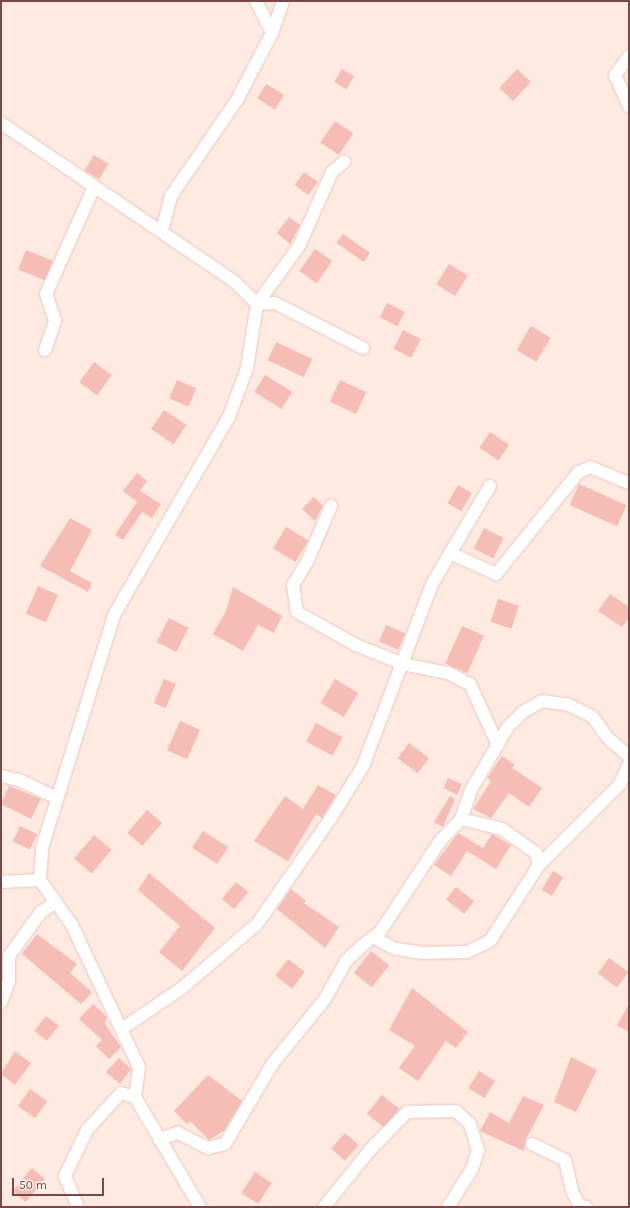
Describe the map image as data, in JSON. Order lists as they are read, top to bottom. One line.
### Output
{"scale_bar":"50 m"}
